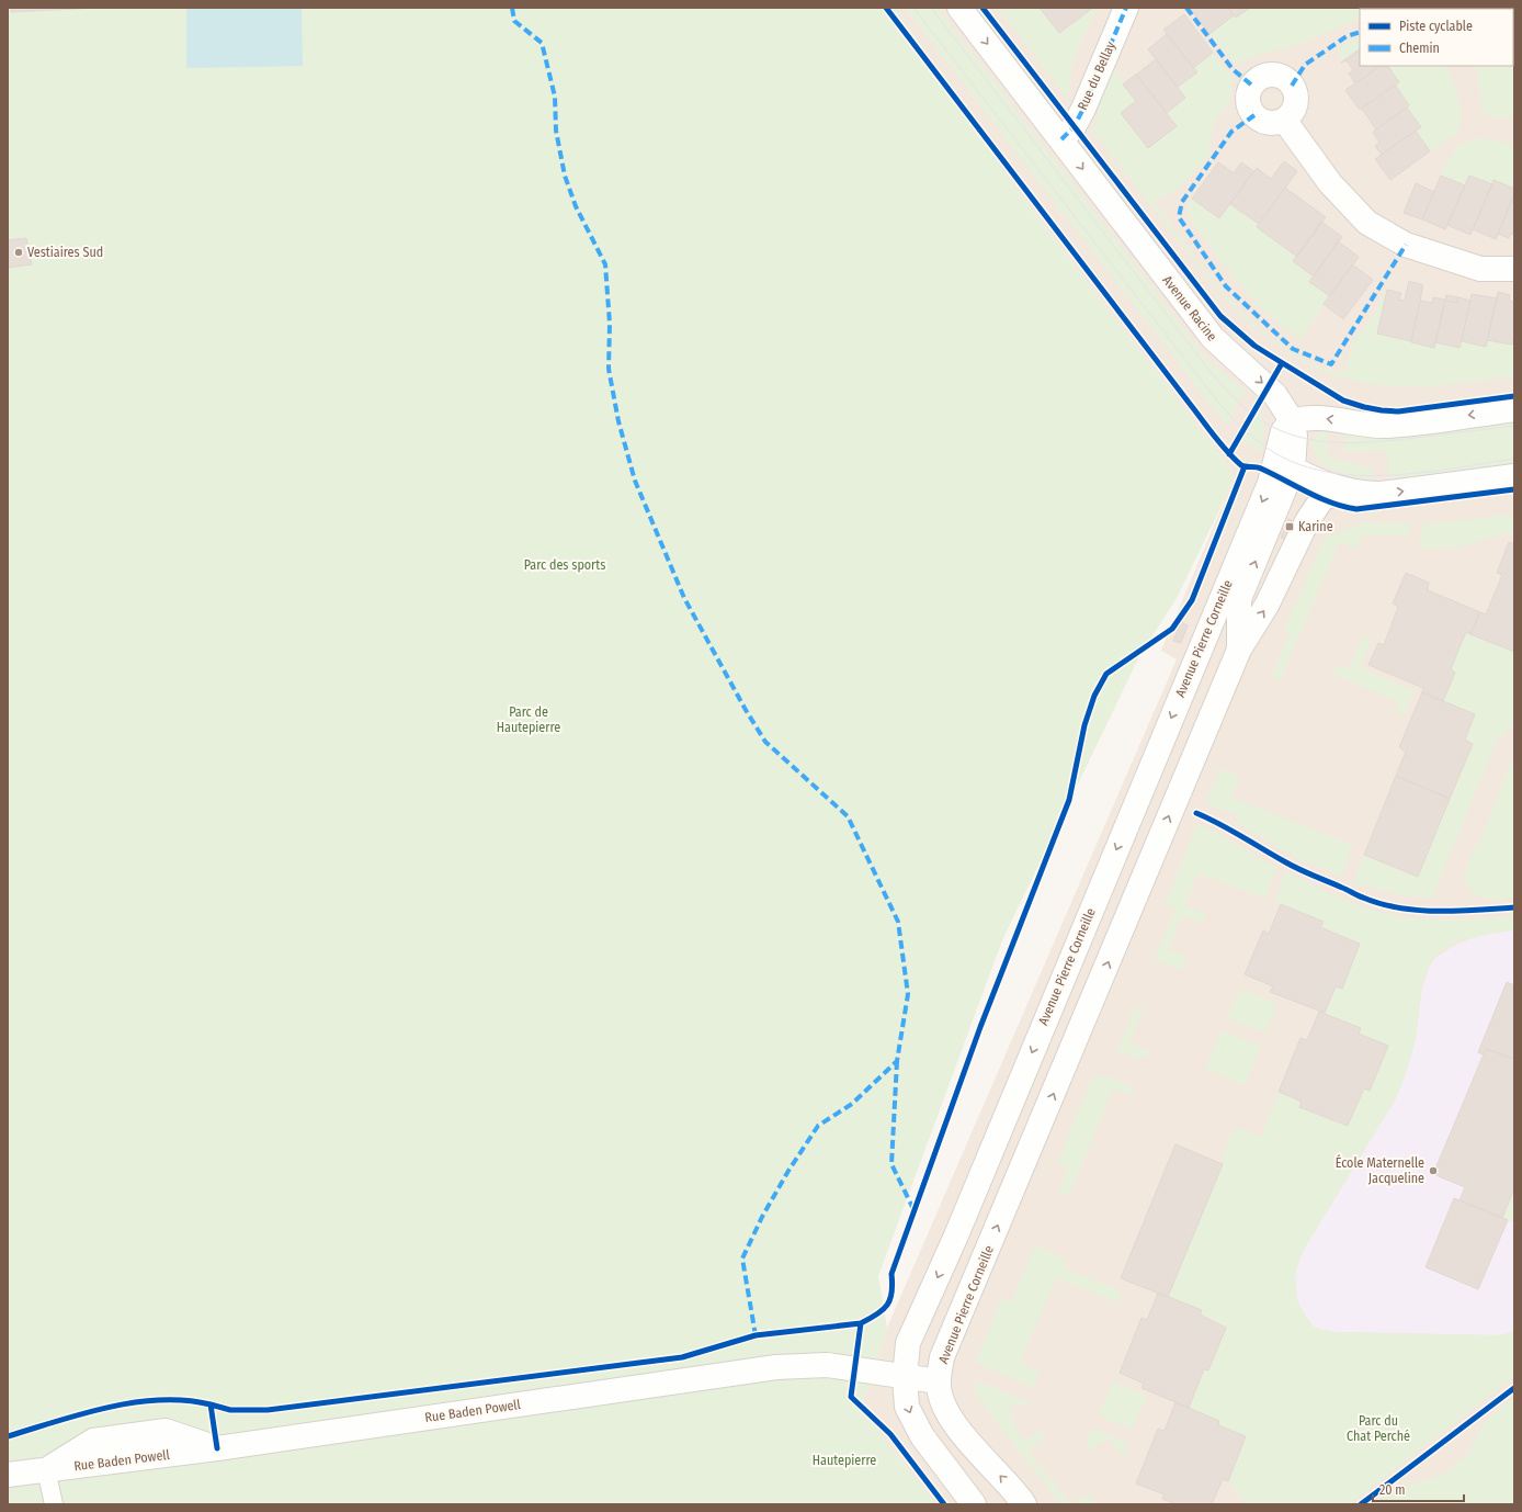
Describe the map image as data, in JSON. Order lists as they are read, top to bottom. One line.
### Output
{"streets":{"street":["Rue du Bellay","Avenue Racine","Avenue Pierre Corneille","Rue Baden Powell"]},"crossings":[["Rue du Bellay","Avenue Racine"],["Avenue Racine","Avenue Pierre Corneille"],["Avenue Pierre Corneille","Rue Baden Powell"]],"one_way":["Avenue Racine"],"parks":["Parc des sports","Parc de Hautepierre","Parc du Chat Perché","Hautepierre"],"places":{"other":["Vestiaires Sud","École Maternelle Jacqueline"],"transit":["Karine"]},"legend":["Piste cyclable","Chemin"],"scale_bar":"20 m"}
